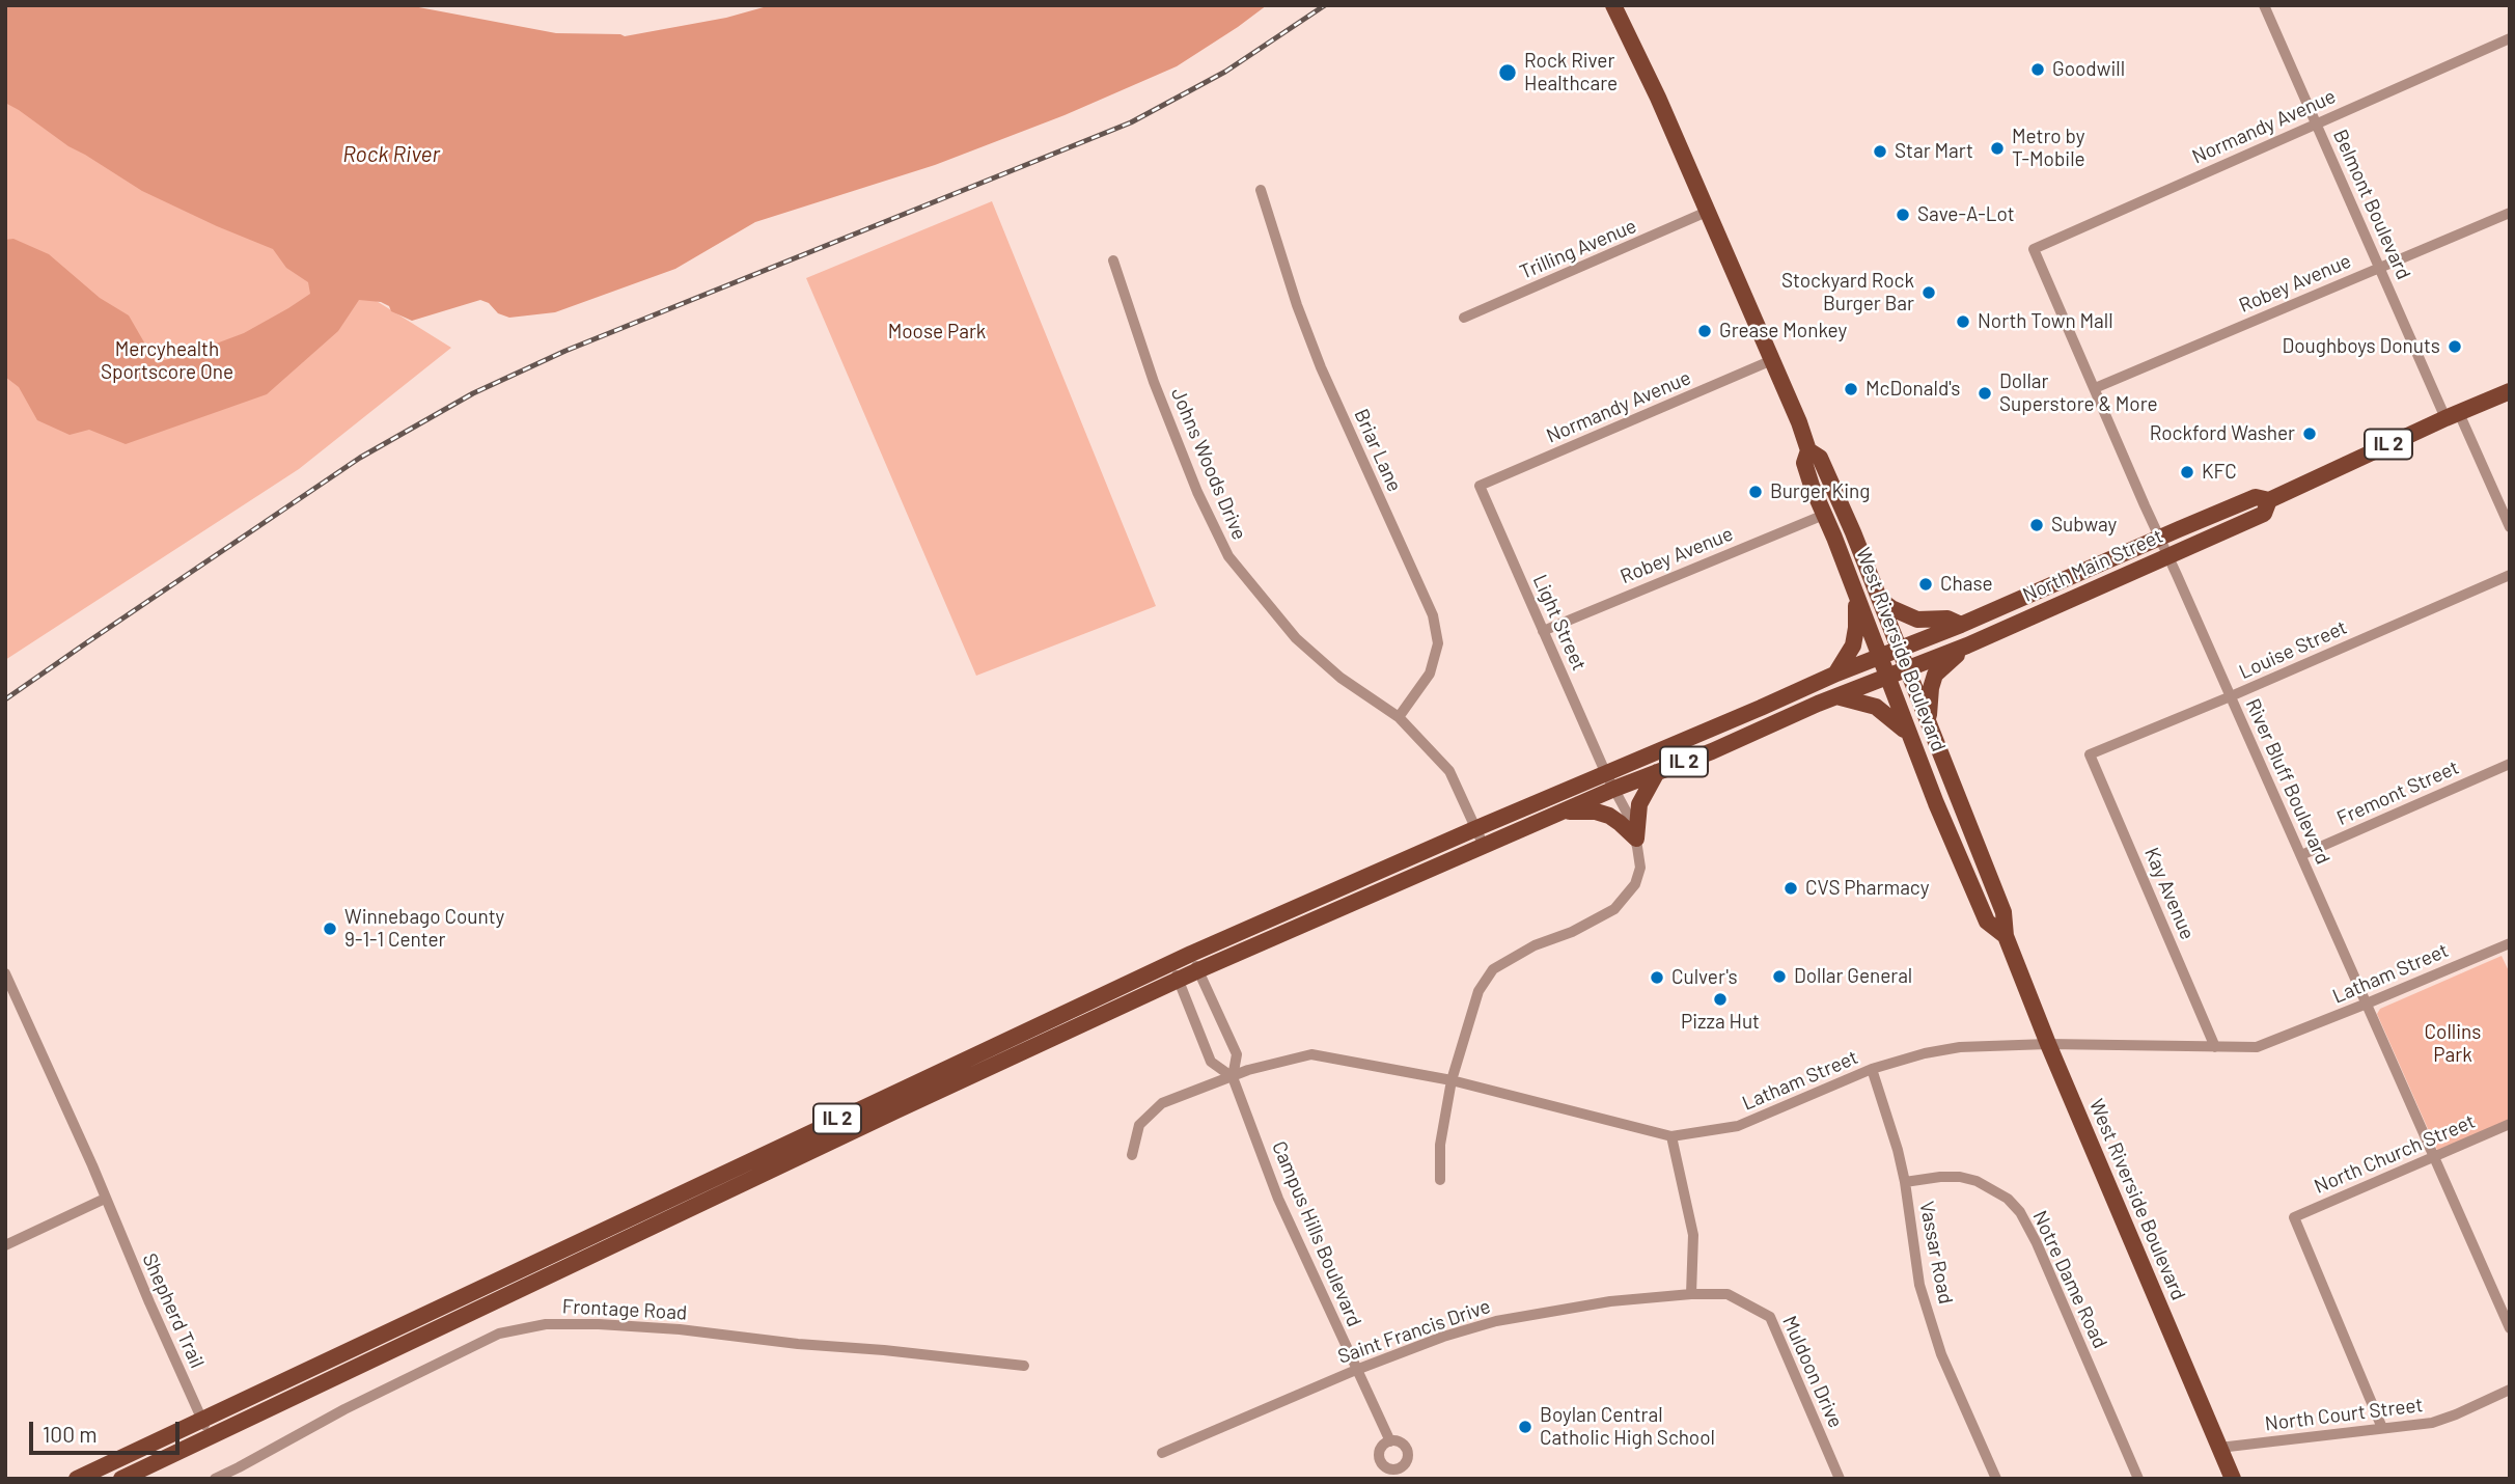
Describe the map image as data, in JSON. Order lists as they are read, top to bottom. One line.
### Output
{"streets":{"main road":["IL 2","North Main Street","West Riverside Boulevard"],"street":["Normandy Avenue","Belmont Boulevard","Trilling Avenue","Robey Avenue","Briar Lane","Johns Woods Drive","Light Street","Louise Street","River Bluff Boulevard","Fremont Street","Kay Avenue","Latham Street","North Church Street","Campus Hills Boulevard","Vassar Road","Notre Dame Road","Frontage Road","Shepherd Trail","Saint Francis Drive","Muldoon Drive","North Court Street"]},"crossings":[["Normandy Avenue","Belmont Boulevard"],["Normandy Avenue","Light Street"],["Normandy Avenue","West Riverside Boulevard"],["Normandy Avenue","River Bluff Boulevard"],["Belmont Boulevard","Robey Avenue"],["Belmont Boulevard","North Main Street"],["Trilling Avenue","West Riverside Boulevard"],["Robey Avenue","Light Street"],["Robey Avenue","West Riverside Boulevard"],["Robey Avenue","River Bluff Boulevard"],["IL 2","Johns Woods Drive"],["IL 2","North Main Street"],["IL 2","Light Street"],["IL 2","West Riverside Boulevard"],["IL 2","Campus Hills Boulevard"],["IL 2","Shepherd Trail"],["Briar Lane","Johns Woods Drive"],["North Main Street","West Riverside Boulevard"],["North Main Street","River Bluff Boulevard"],["Light Street","Latham Street"],["West Riverside Boulevard","Latham Street"],["West Riverside Boulevard","North Court Street"],["Louise Street","River Bluff Boulevard"],["Louise Street","Kay Avenue"],["River Bluff Boulevard","Fremont Street"],["River Bluff Boulevard","Latham Street"],["River Bluff Boulevard","North Church Street"],["Kay Avenue","Latham Street"],["Latham Street","Campus Hills Boulevard"],["Latham Street","Vassar Road"],["North Church Street","North Court Street"],["Campus Hills Boulevard","Saint Francis Drive"],["Vassar Road","Notre Dame Road"],["Saint Francis Drive","Muldoon Drive"]],"water":["Rock River"],"parks":["Moose Park","Mercyhealth Sportscore One","Collins Park"],"places":["Goodwill","Rock River Healthcare","Metro by T-Mobile","Star Mart","Save-A-Lot","Stockyard Rock Burger Bar","North Town Mall","Grease Monkey","Doughboys Donuts","McDonald's","Dollar Superstore & More","Rockford Washer","KFC","Burger King","Subway","Chase","CVS Pharmacy","Winnebago County 9-1-1 Center","Dollar General","Culver's","Pizza Hut","Boylan Central Catholic High School"],"scale_bar":"100 m"}
